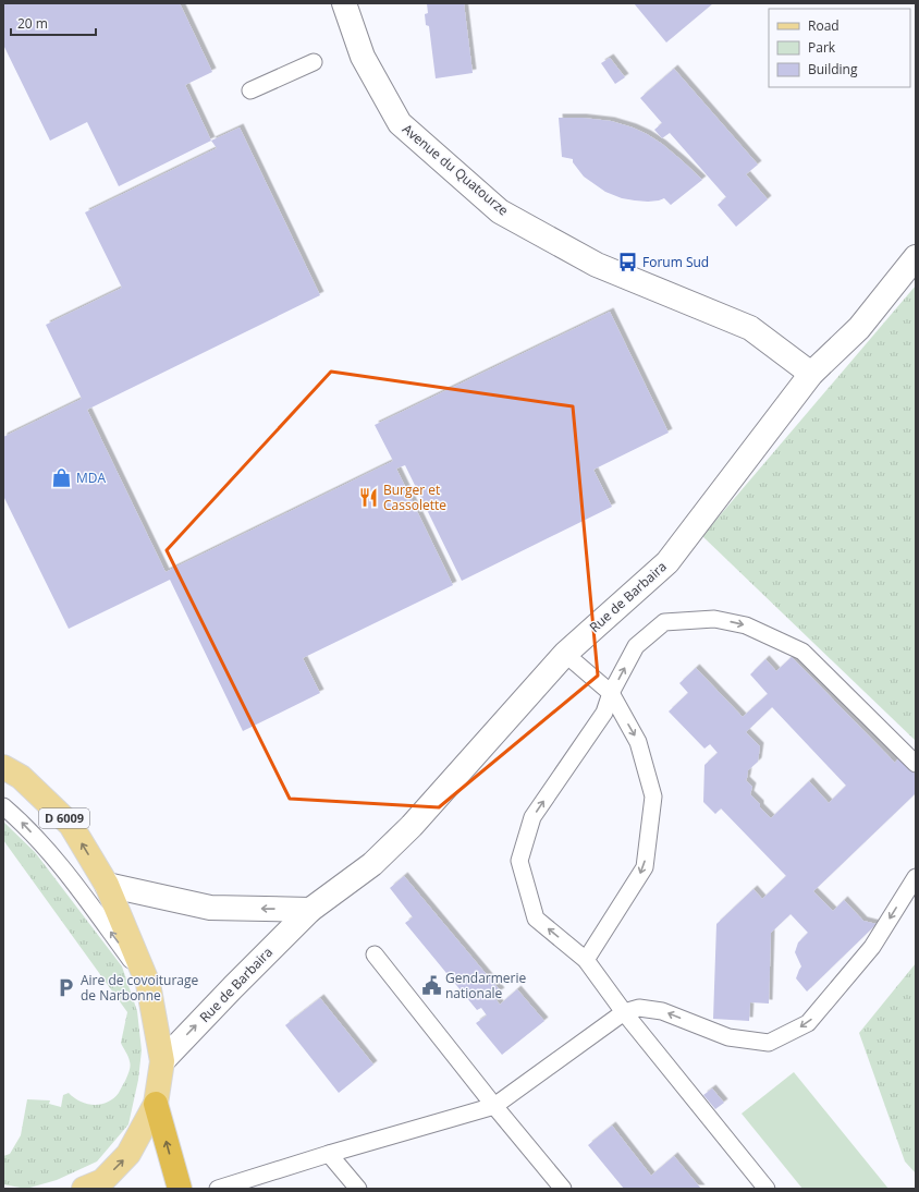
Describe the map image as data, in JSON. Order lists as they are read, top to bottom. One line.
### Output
{"streets":{"main road":["D 6009"],"street":["Avenue du Quatourze","Rue de Barbaira"]},"crossings":[["Avenue du Quatourze","Rue de Barbaira"],["Rue de Barbaira","D 6009"]],"places":{"bus stop":["Forum Sud"],"shop":["MDA"],"restaurant":["Burger et Cassolette"],"public building":["Gendarmerie nationale"],"parking":["Aire de covoiturage de Narbonne"]},"legend":["Road","Park","Building"],"scale_bar":"20 m"}
